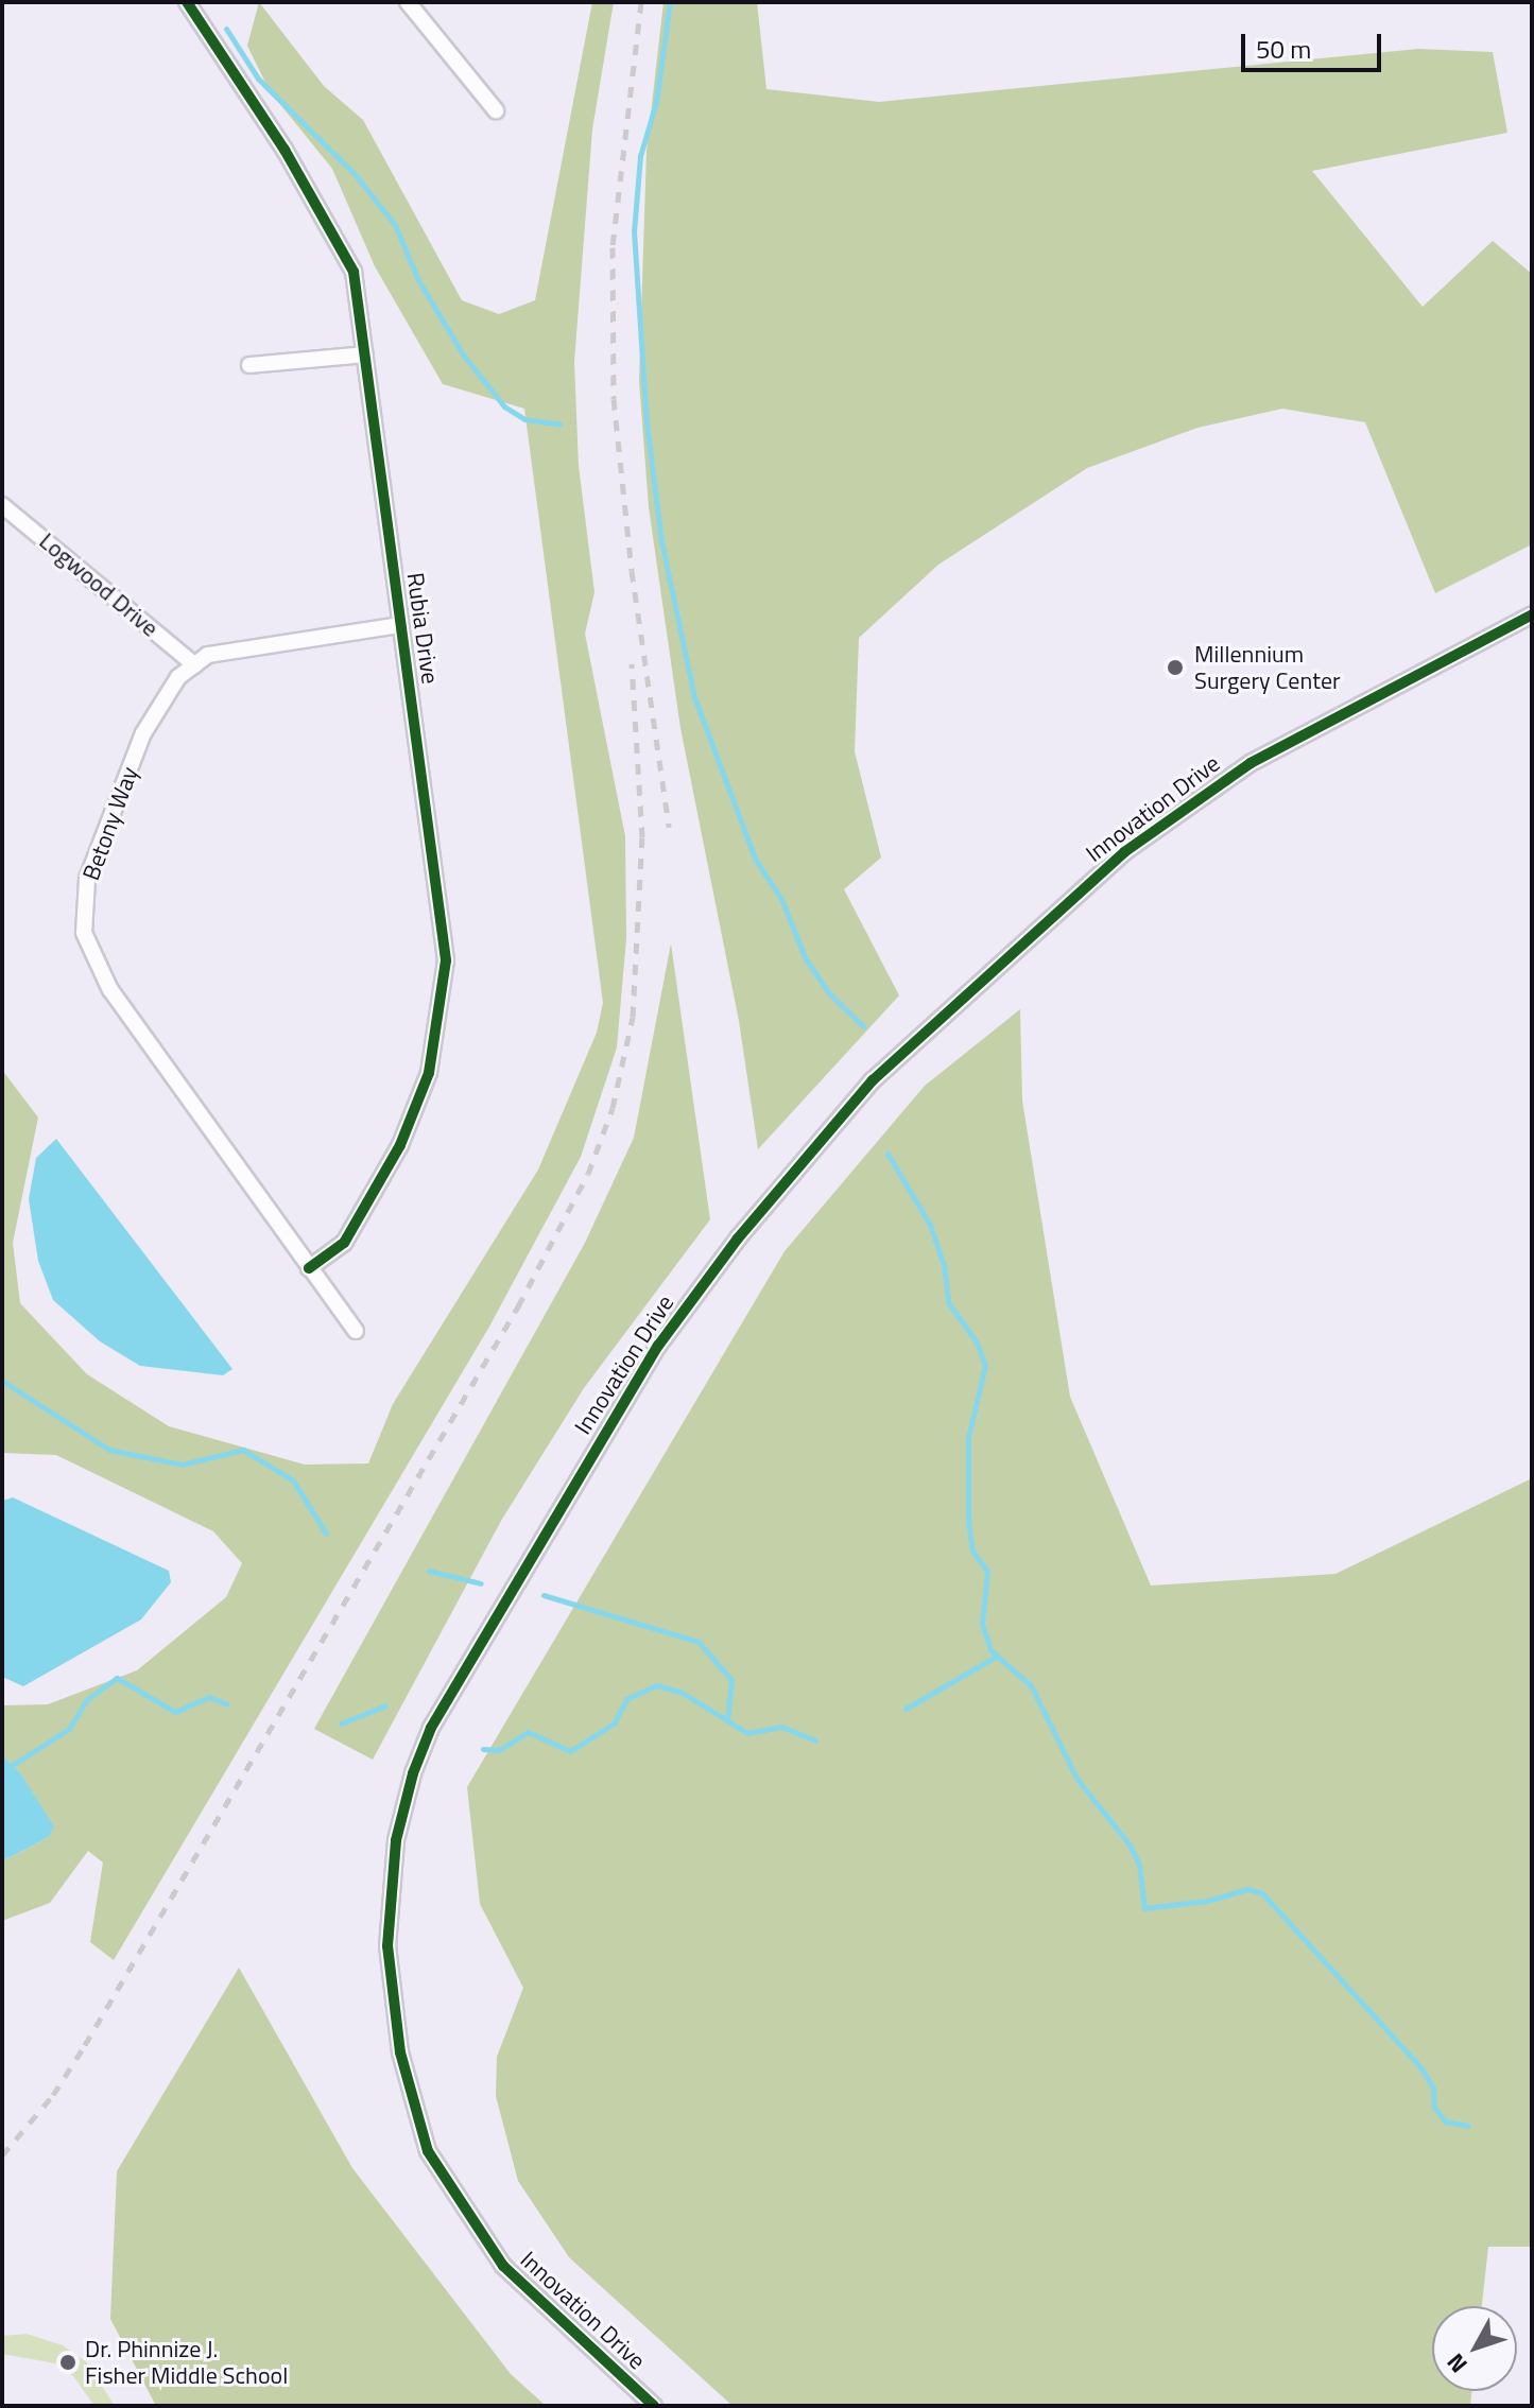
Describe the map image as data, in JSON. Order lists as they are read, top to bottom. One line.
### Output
{"streets":{"street":["Logwood Drive","Rubia Drive","Innovation Drive","Betony Way"]},"crossings":[["Logwood Drive","Betony Way"],["Rubia Drive","Betony Way"]],"places":["Millennium Surgery Center","Dr. Phinnize J. Fisher Middle School"],"scale_bar":"50 m","north":"bottom left"}
